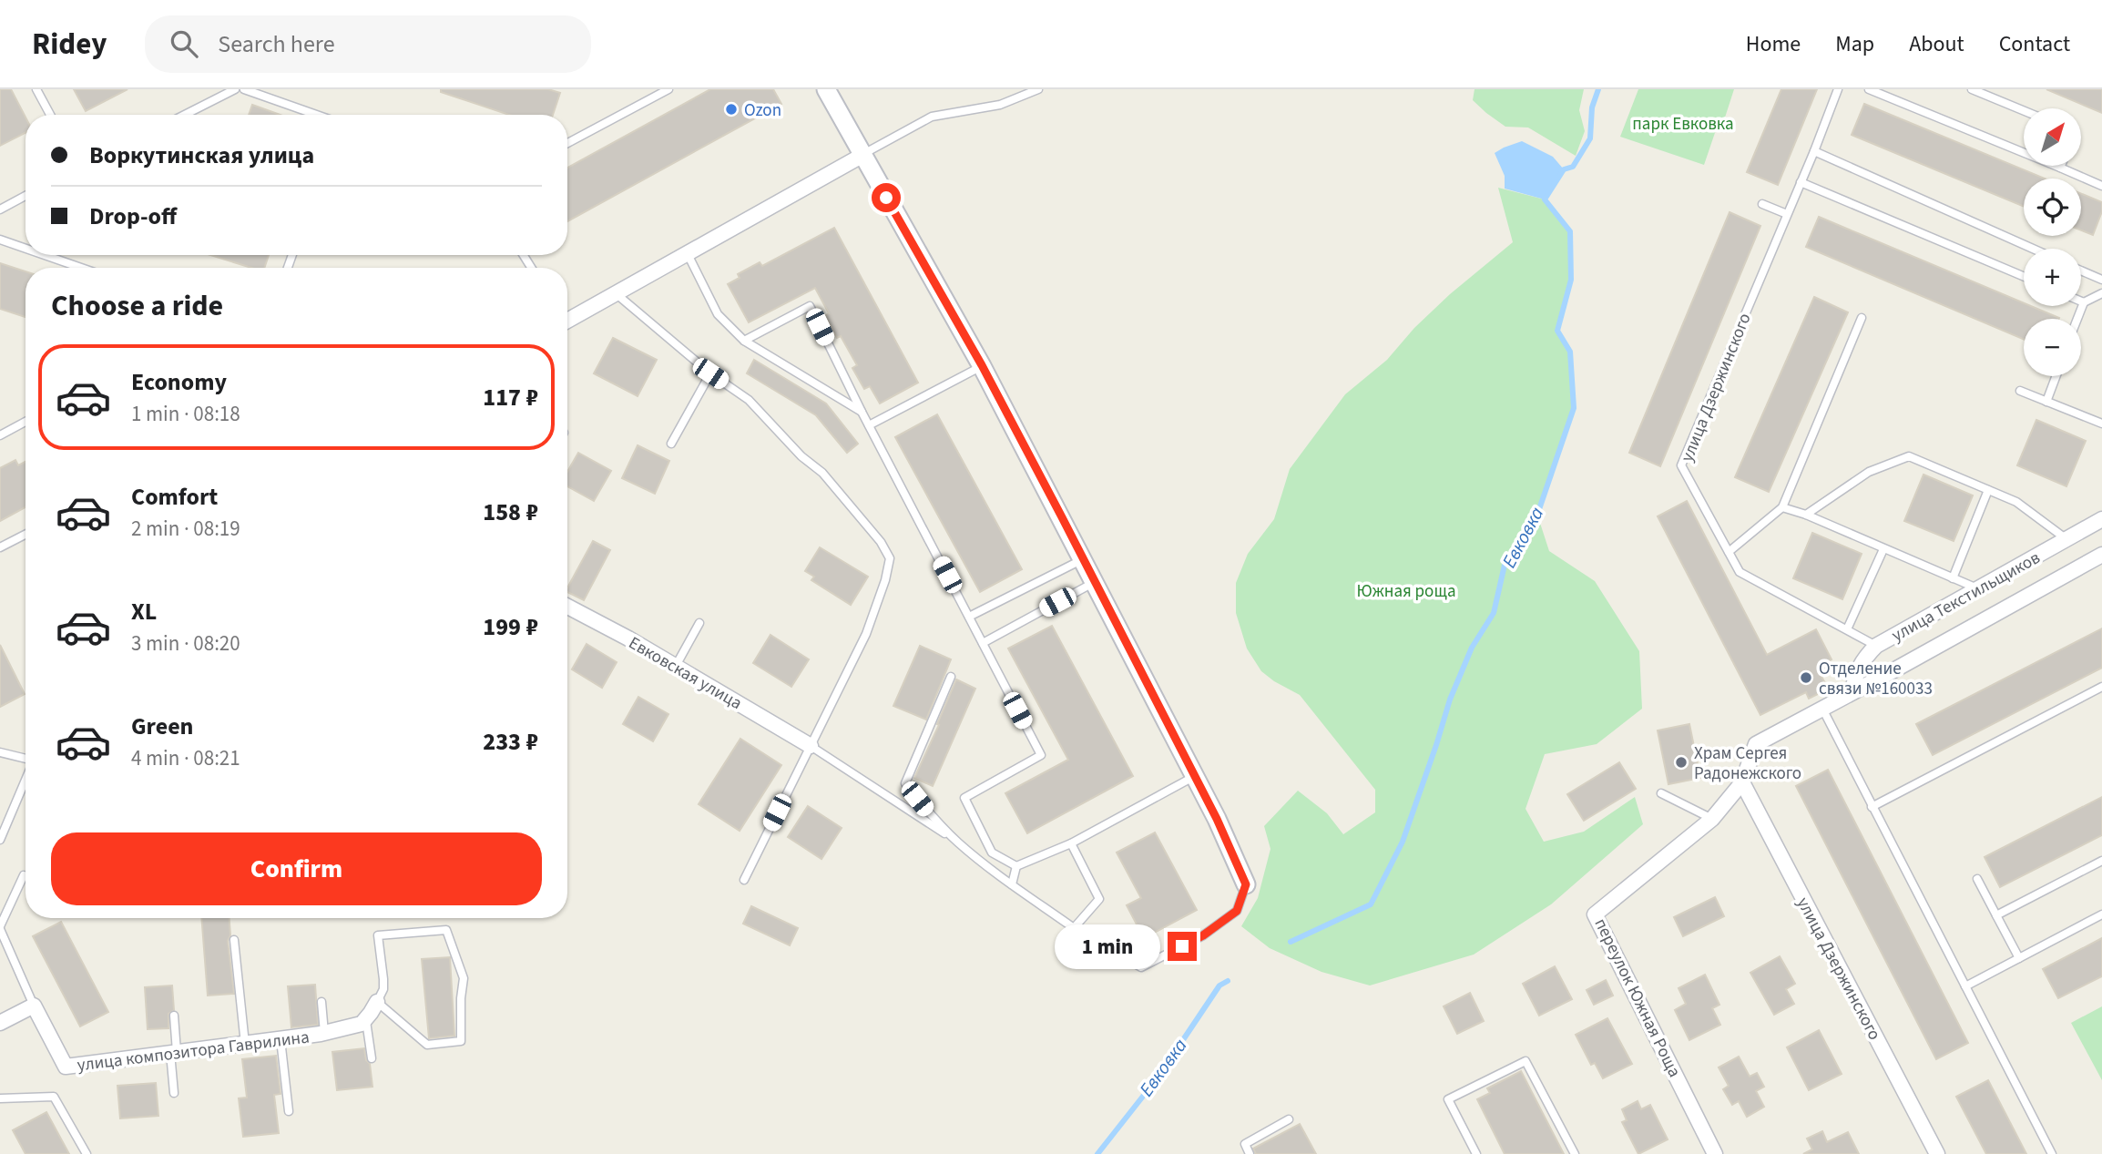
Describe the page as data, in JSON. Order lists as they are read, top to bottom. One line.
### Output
{"streets":{"street":["улица Дзержинского","улица Текстильщиков","Евковская улица","переулок Южная Роща","улица композитора Гаврилина"]},"crossings":[["улица Дзержинского","улица Текстильщиков"],["улица Дзержинского","переулок Южная Роща"],["улица Текстильщиков","переулок Южная Роща"]],"water":["Евковка"],"parks":["парк Евковка","Южная роща"],"places":["Ozon","Отделение связи №160033","Храм Сергея Радонежского"],"north":"top right","page":{"header":"Ridey","search":"Search here","nav":["Home","Map","About","Contact"],"map_buttons":["+","−"],"banner":["Воркутинская улица","Drop-off"],"heading":"Choose a ride","list":[{"name":"Economy","note":"1 min · 08:18","value":"117 ₽"},{"name":"Comfort","note":"2 min · 08:19","value":"158 ₽"},{"name":"XL","note":"3 min · 08:20","value":"199 ₽"},{"name":"Green","note":"4 min · 08:21","value":"233 ₽"}],"buttons":"Confirm","bubble":"1 min"}}
